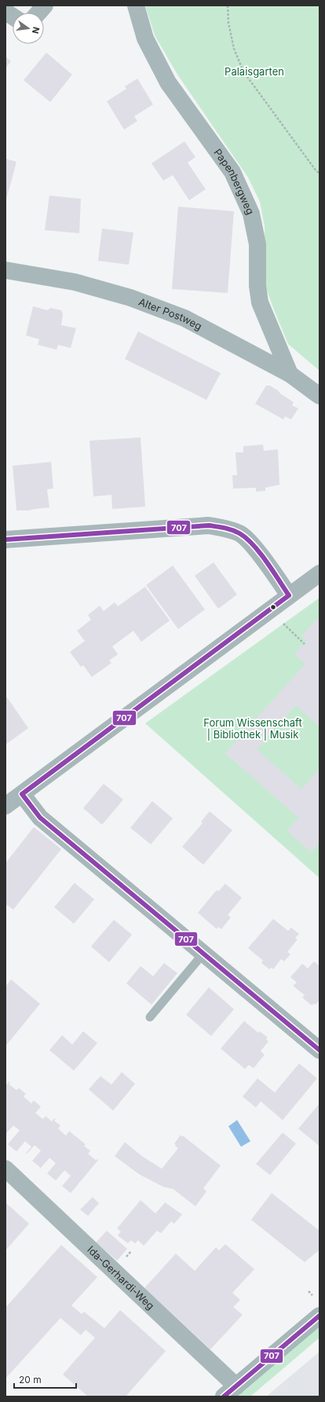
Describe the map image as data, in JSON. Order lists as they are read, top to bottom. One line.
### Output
{"streets":{"street":["Papenbergweg","Alter Postweg","Ida-Gerhardi-Weg"]},"crossings":[["Papenbergweg","Alter Postweg"]],"parks":["Palaisgarten","Forum Wissenschaft | Bibliothek | Musik"],"lines":["transit line 707"],"scale_bar":"20 m","north":"right"}
